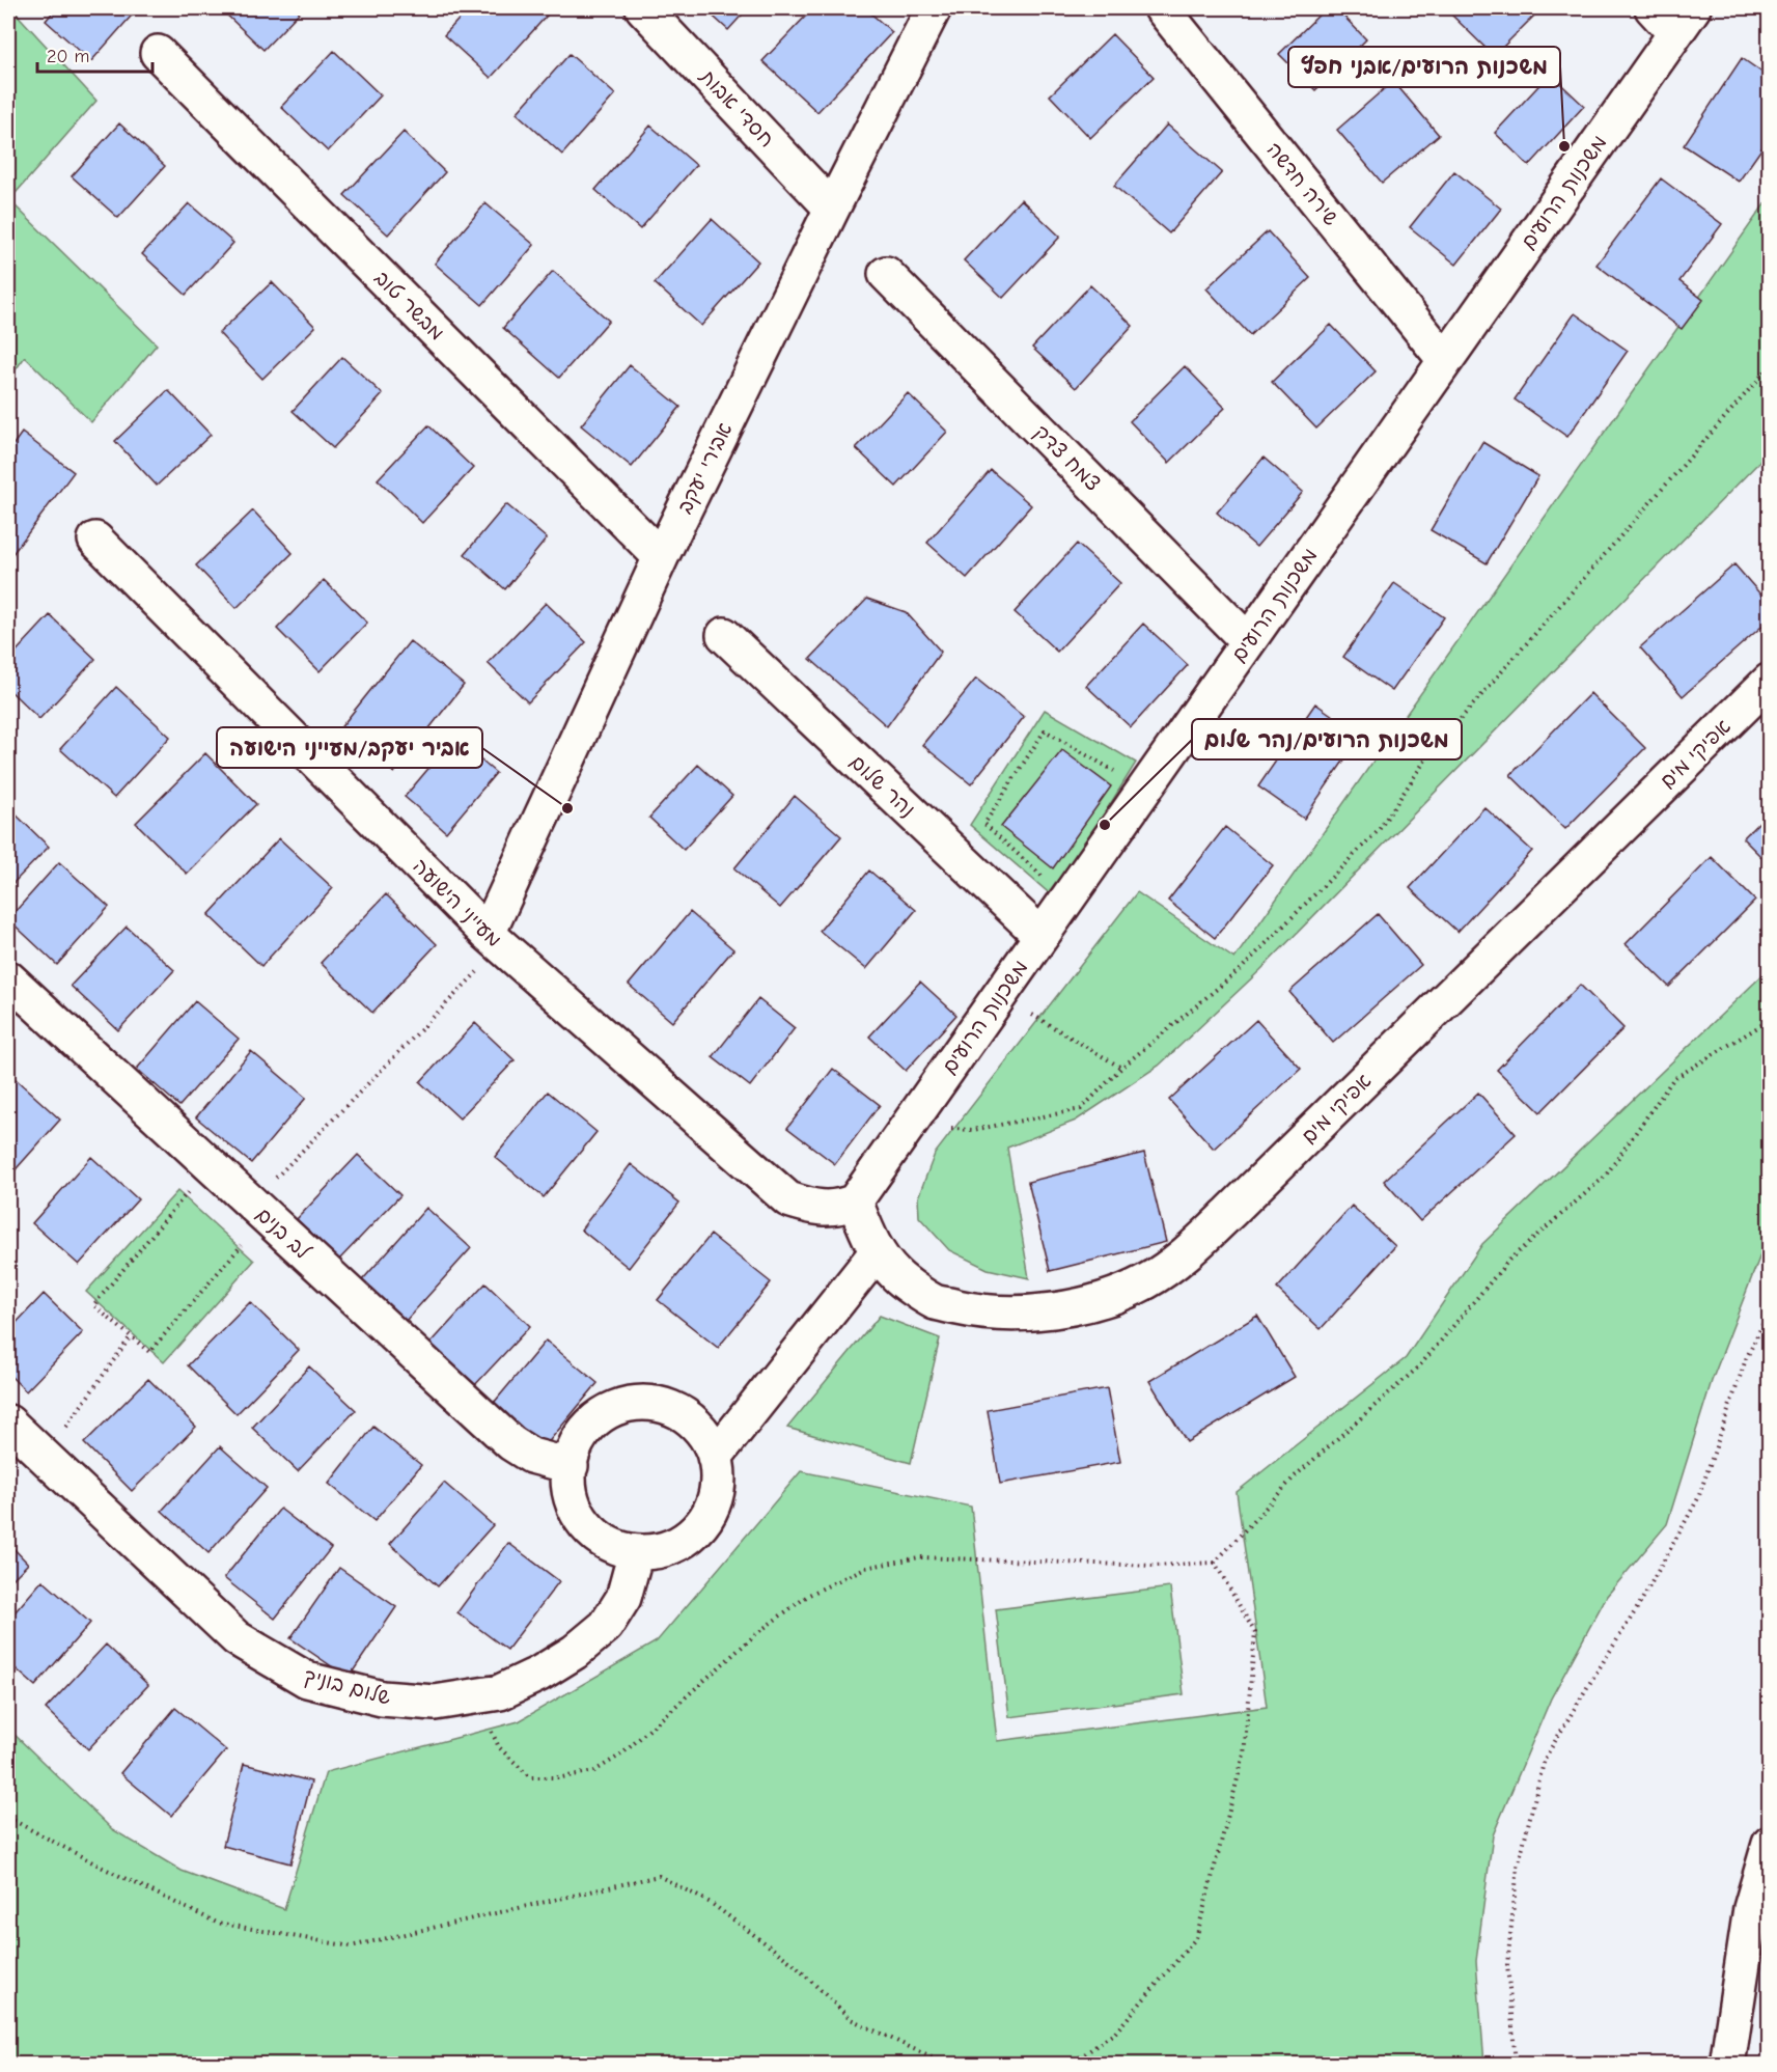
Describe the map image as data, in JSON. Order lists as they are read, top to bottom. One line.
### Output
{"streets":{"street":["חסדי אבות","שירה חדשה","משכנות הרועים","מבשר טוב","צמח צדק","אבירי יעקב","אפיקי מים","נהר שלום","מעייני הישועה","לב בנים","שלום בוניך"]},"crossings":[["חסדי אבות","אבירי יעקב"],["שירה חדשה","משכנות הרועים"],["משכנות הרועים","צמח צדק"],["משכנות הרועים","אפיקי מים"],["משכנות הרועים","נהר שלום"],["משכנות הרועים","מעייני הישועה"],["מבשר טוב","אבירי יעקב"],["אבירי יעקב","מעייני הישועה"],["אפיקי מים","מעייני הישועה"],["לב בנים","שלום בוניך"]],"places":["משכנות הרועים/אבני חפץ","אביר יעקב/מעייני הישועה","משכנות הרועים/נהר שלום"],"scale_bar":"20 m"}
